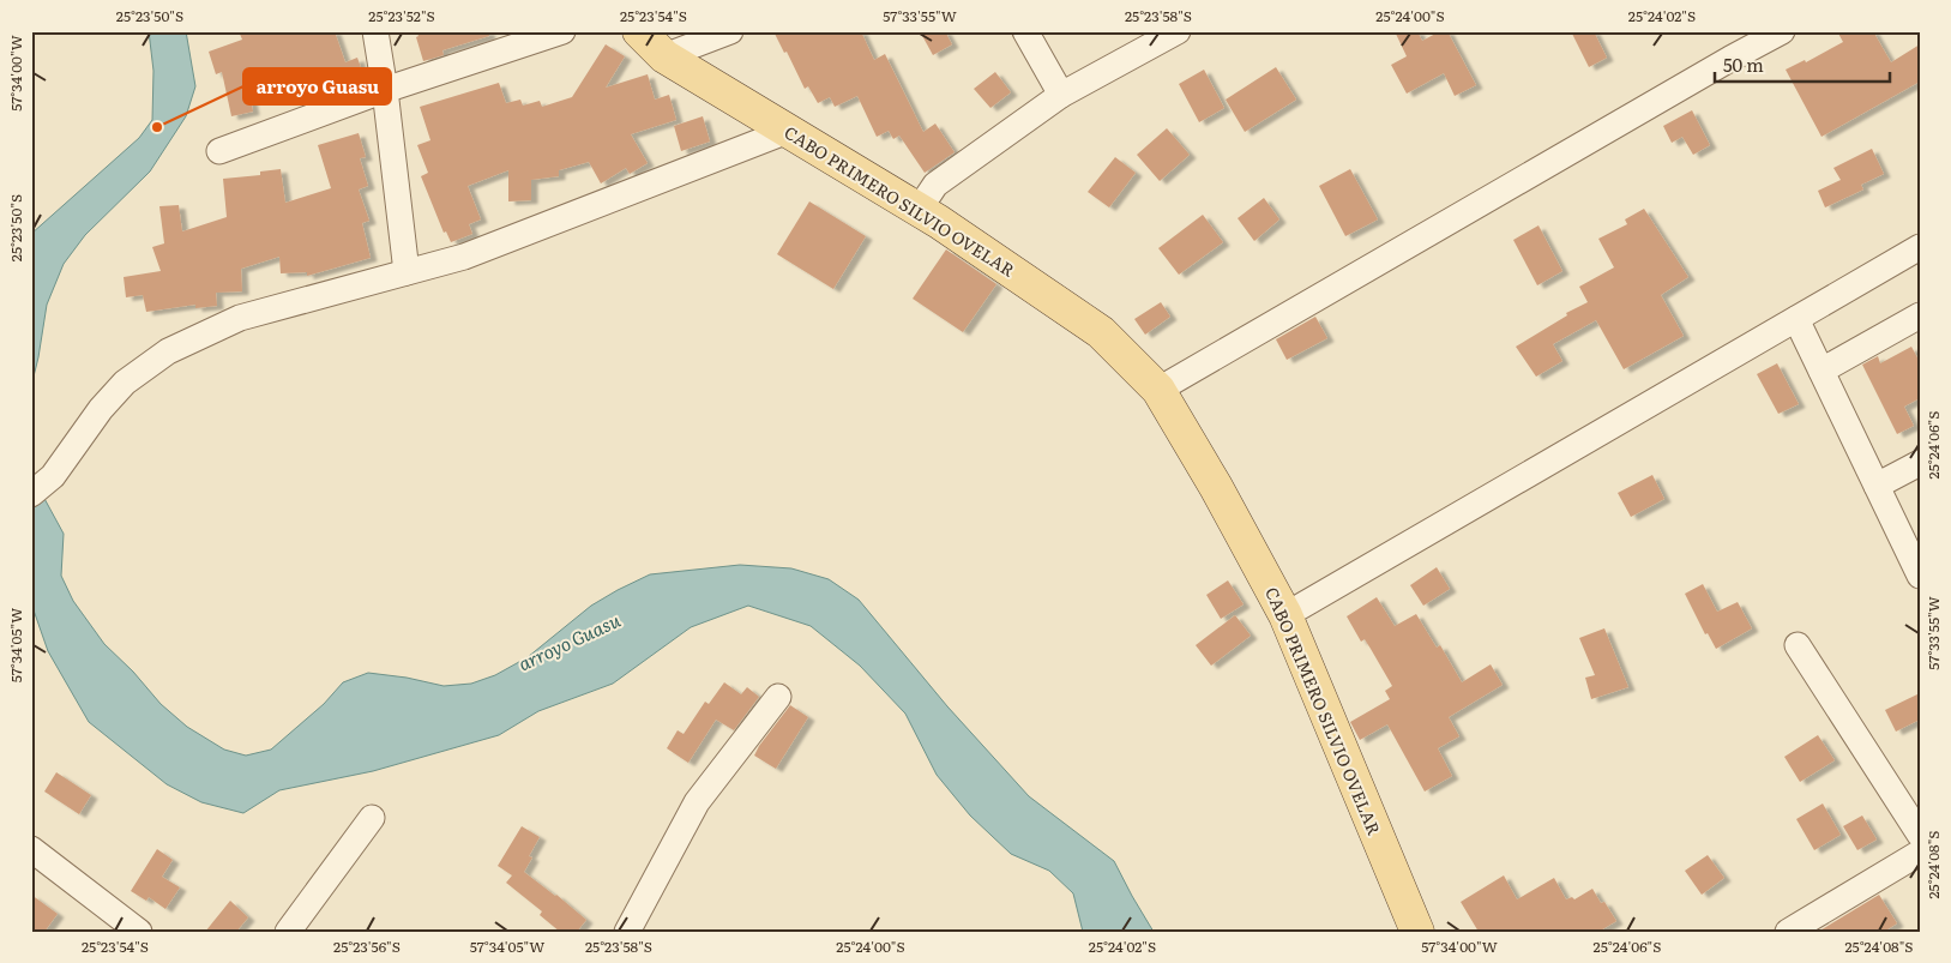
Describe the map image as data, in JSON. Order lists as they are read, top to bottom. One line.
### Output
{"streets":{"main road":["CABO PRIMERO SILVIO OVELAR"]},"water":["arroyo Guasu"],"places":["arroyo Guasu"],"scale_bar":"50 m","coordinates":["25°23'50\"S","25°23'52\"S","25°23'54\"S","57°33'55\"W","25°23'58\"S","25°24'00\"S","25°24'02\"S","57°34'00\"W","25°24'06\"S","57°34'05\"W","25°24'08\"S","25°23'56\"S"]}
